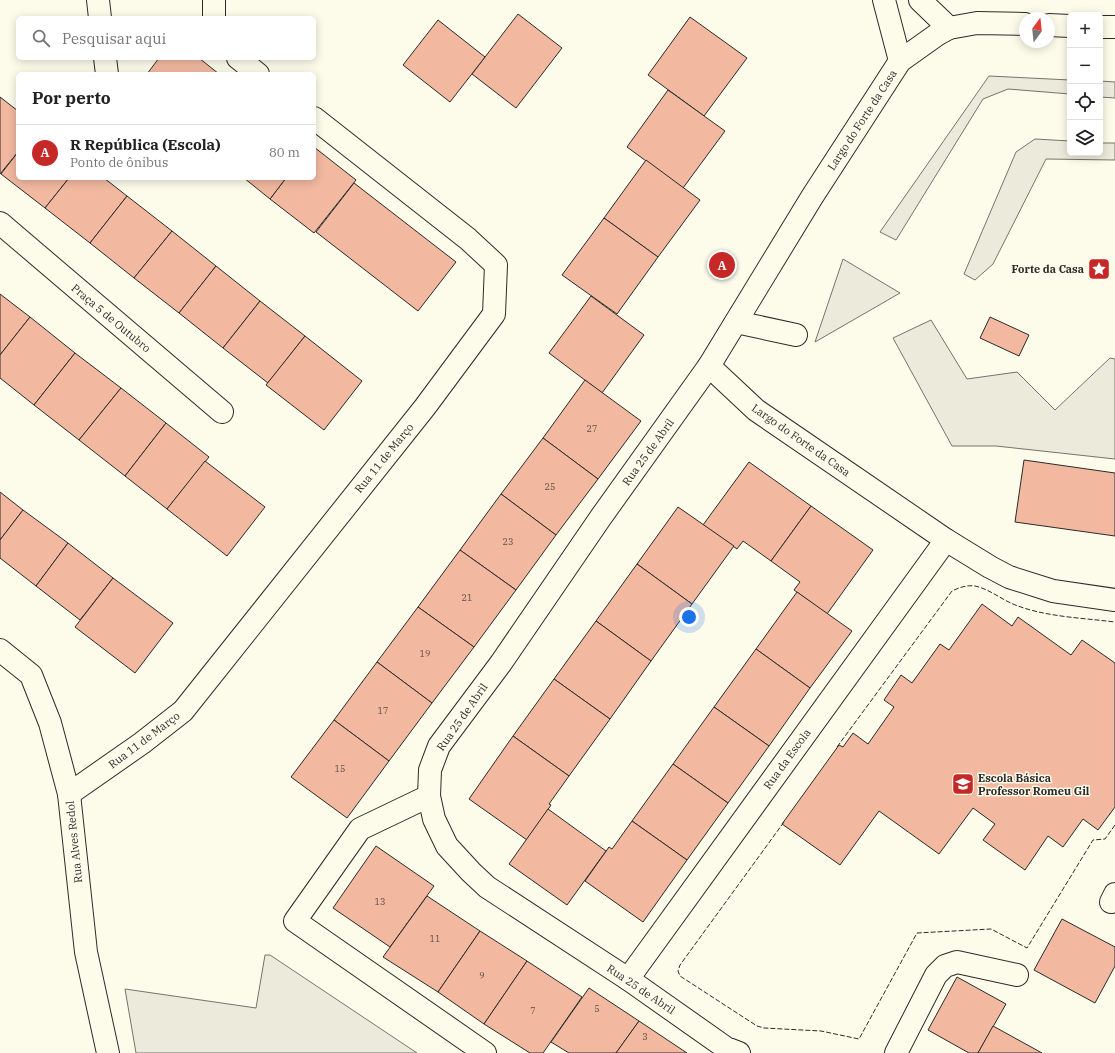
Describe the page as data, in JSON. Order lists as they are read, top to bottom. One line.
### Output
{"streets":{"street":["Largo do Forte da Casa","Praça 5 de Outubro","Rua 25 de Abril","Rua 11 de Março","Rua da Escola","Rua Alves Redol"]},"crossings":[["Largo do Forte da Casa","Rua 25 de Abril"],["Largo do Forte da Casa","Rua da Escola"],["Rua 25 de Abril","Rua da Escola"],["Rua 11 de Março","Rua Alves Redol"]],"places":{"place":["Forte da Casa"],"school or university":["Escola Básica Professor Romeu Gil"]},"house_numbers":["27","25","23","21","19","17","15","13","11","9","5","7","3"],"north":"top","page":{"map_buttons":["+","−"],"search":"Pesquisar aqui","heading":"Por perto","list":[{"mark":"A","name":"R República (Escola)","note":"Ponto de ônibus","value":"80 m"}],"pins":"A"}}
